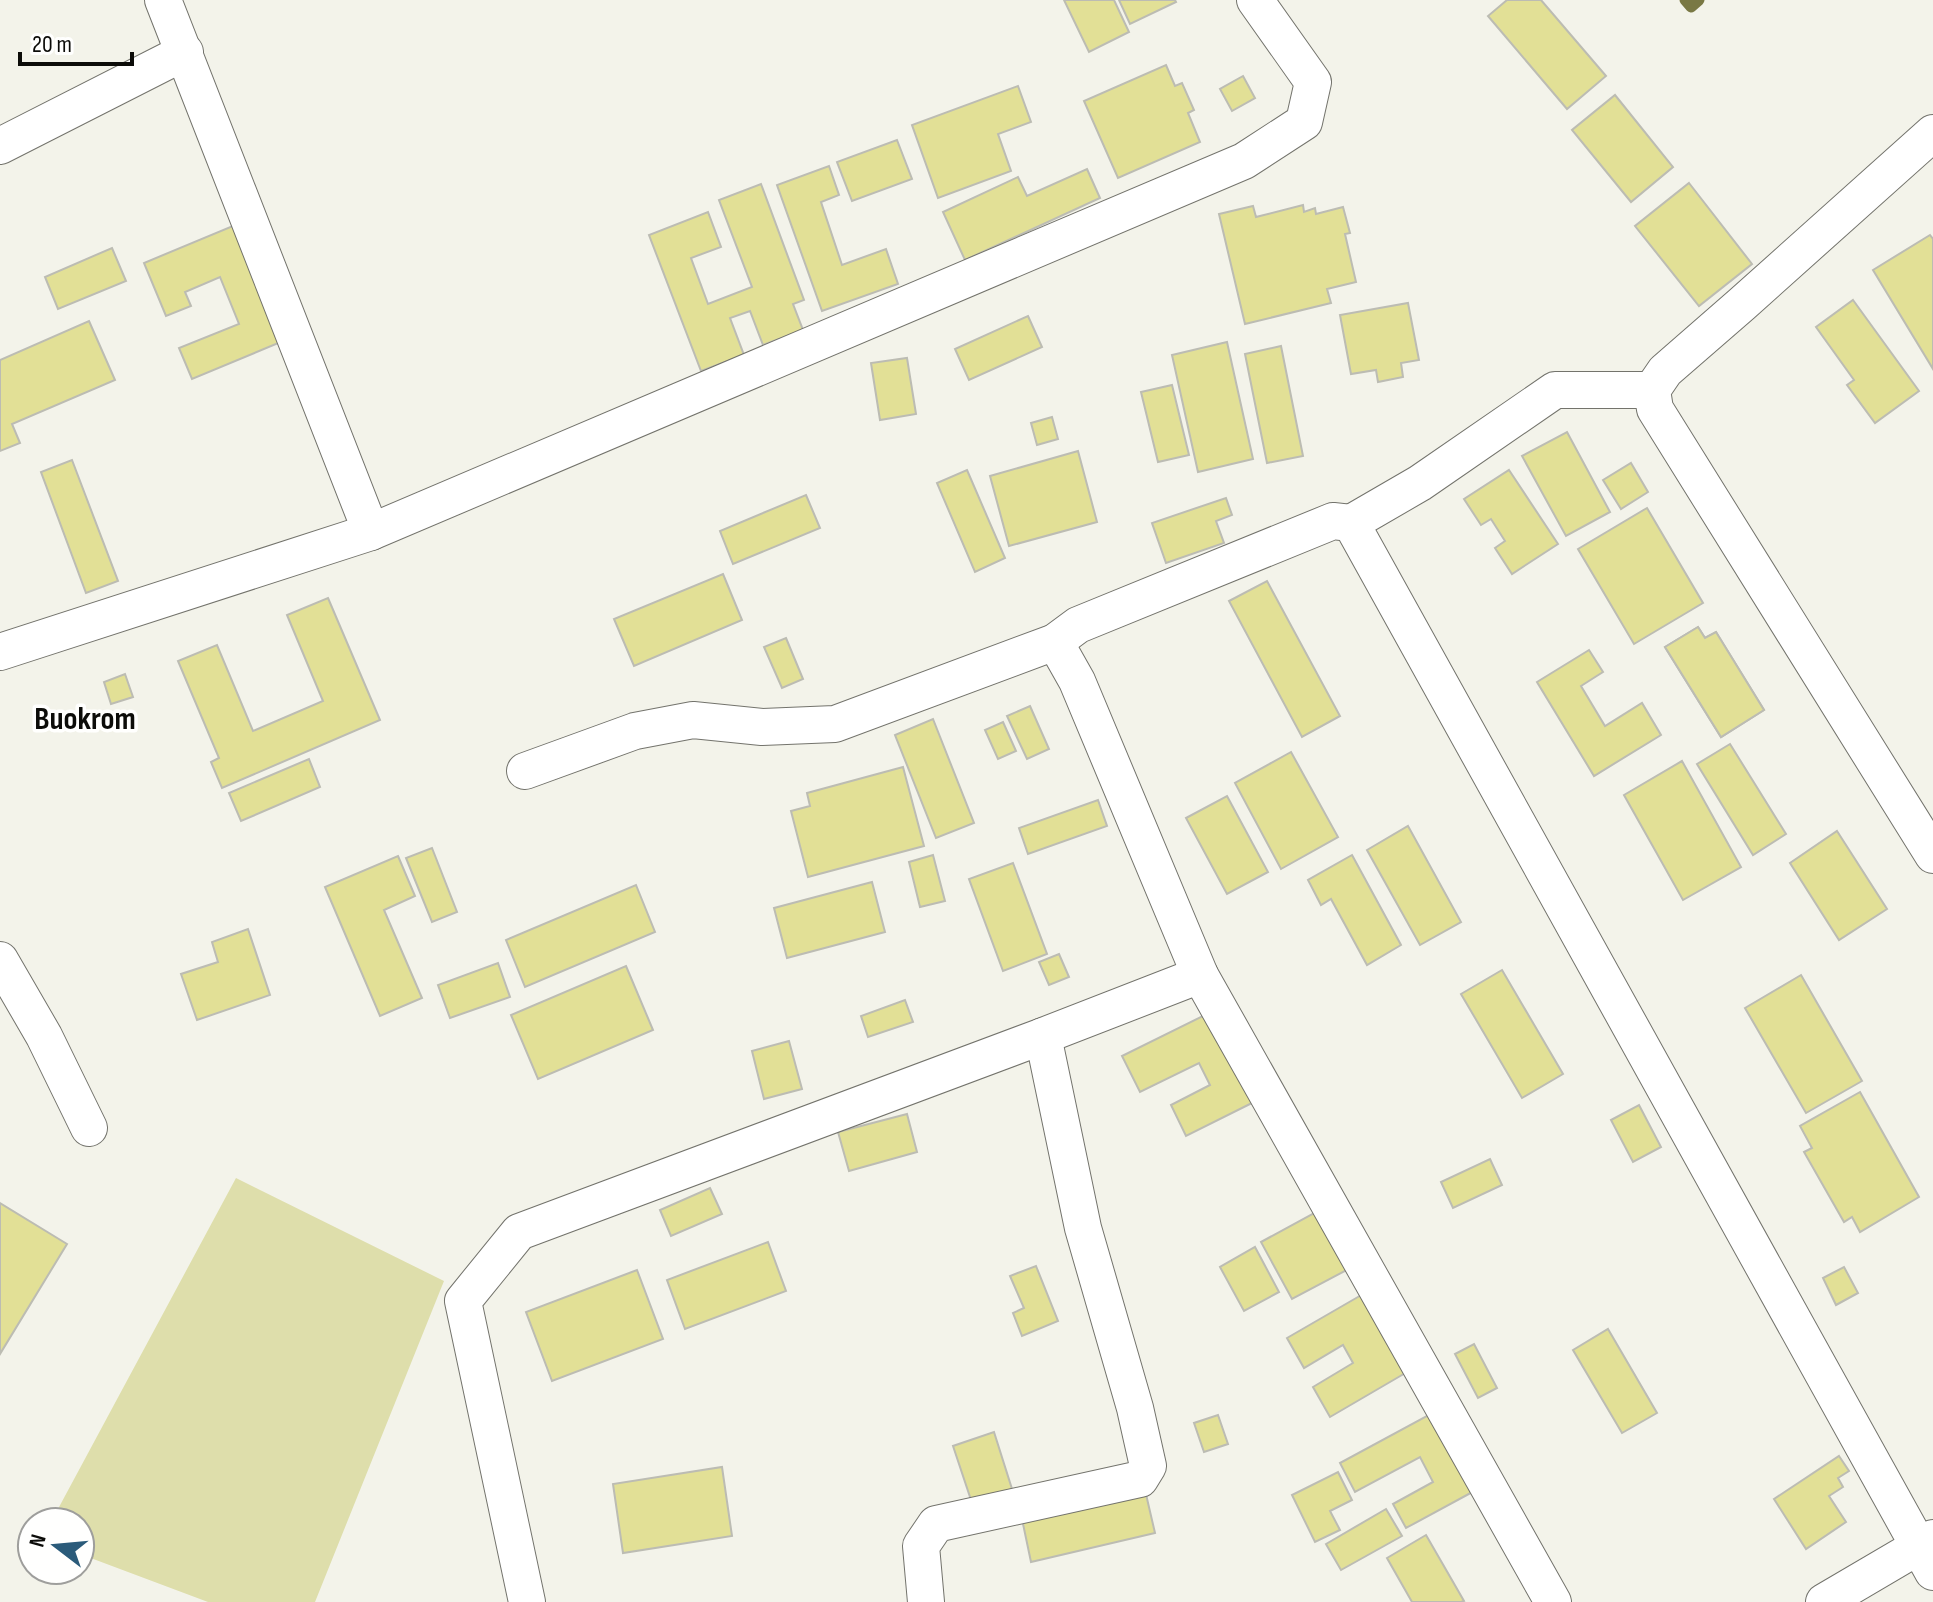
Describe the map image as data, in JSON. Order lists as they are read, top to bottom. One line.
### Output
{"districts":["Buokrom"],"scale_bar":"20 m","north":"left"}
